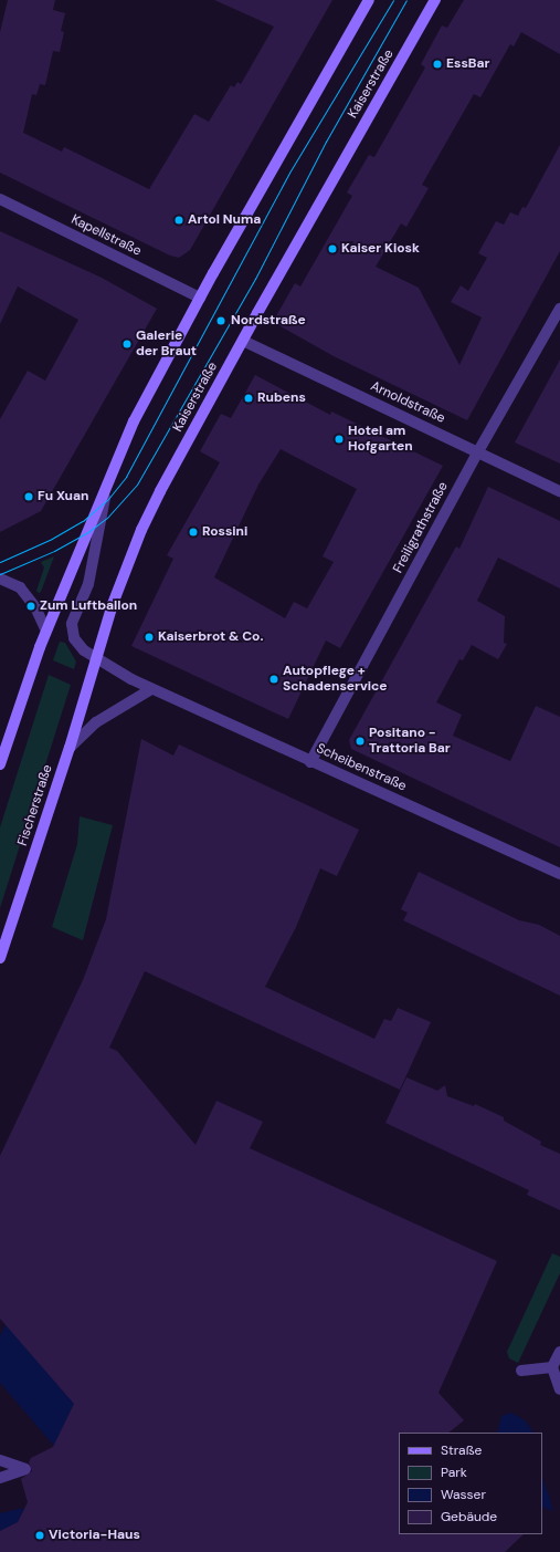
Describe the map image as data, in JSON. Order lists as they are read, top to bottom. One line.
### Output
{"streets":{"main road":["Kaiserstraße","Fischerstraße"],"street":["Kapellstraße","Arnoldstraße","Freiligrathstraße","Scheibenstraße"]},"crossings":[["Kaiserstraße","Arnoldstraße"],["Kaiserstraße","Scheibenstraße"],["Kaiserstraße","Fischerstraße"],["Arnoldstraße","Freiligrathstraße"],["Freiligrathstraße","Scheibenstraße"],["Scheibenstraße","Fischerstraße"]],"places":["EssBar","Artol Numa","Kaiser Kiosk","Nordstraße","Galerie der Braut","Rubens","Hotel am Hofgarten","Fu Xuan","Rossini","Zum Luftballon","Kaiserbrot & Co.","Autopflege + Schadenservice","Positano - Trattoria Bar","Victoria-Haus"],"legend":["Straße","Park","Wasser","Gebäude"]}
